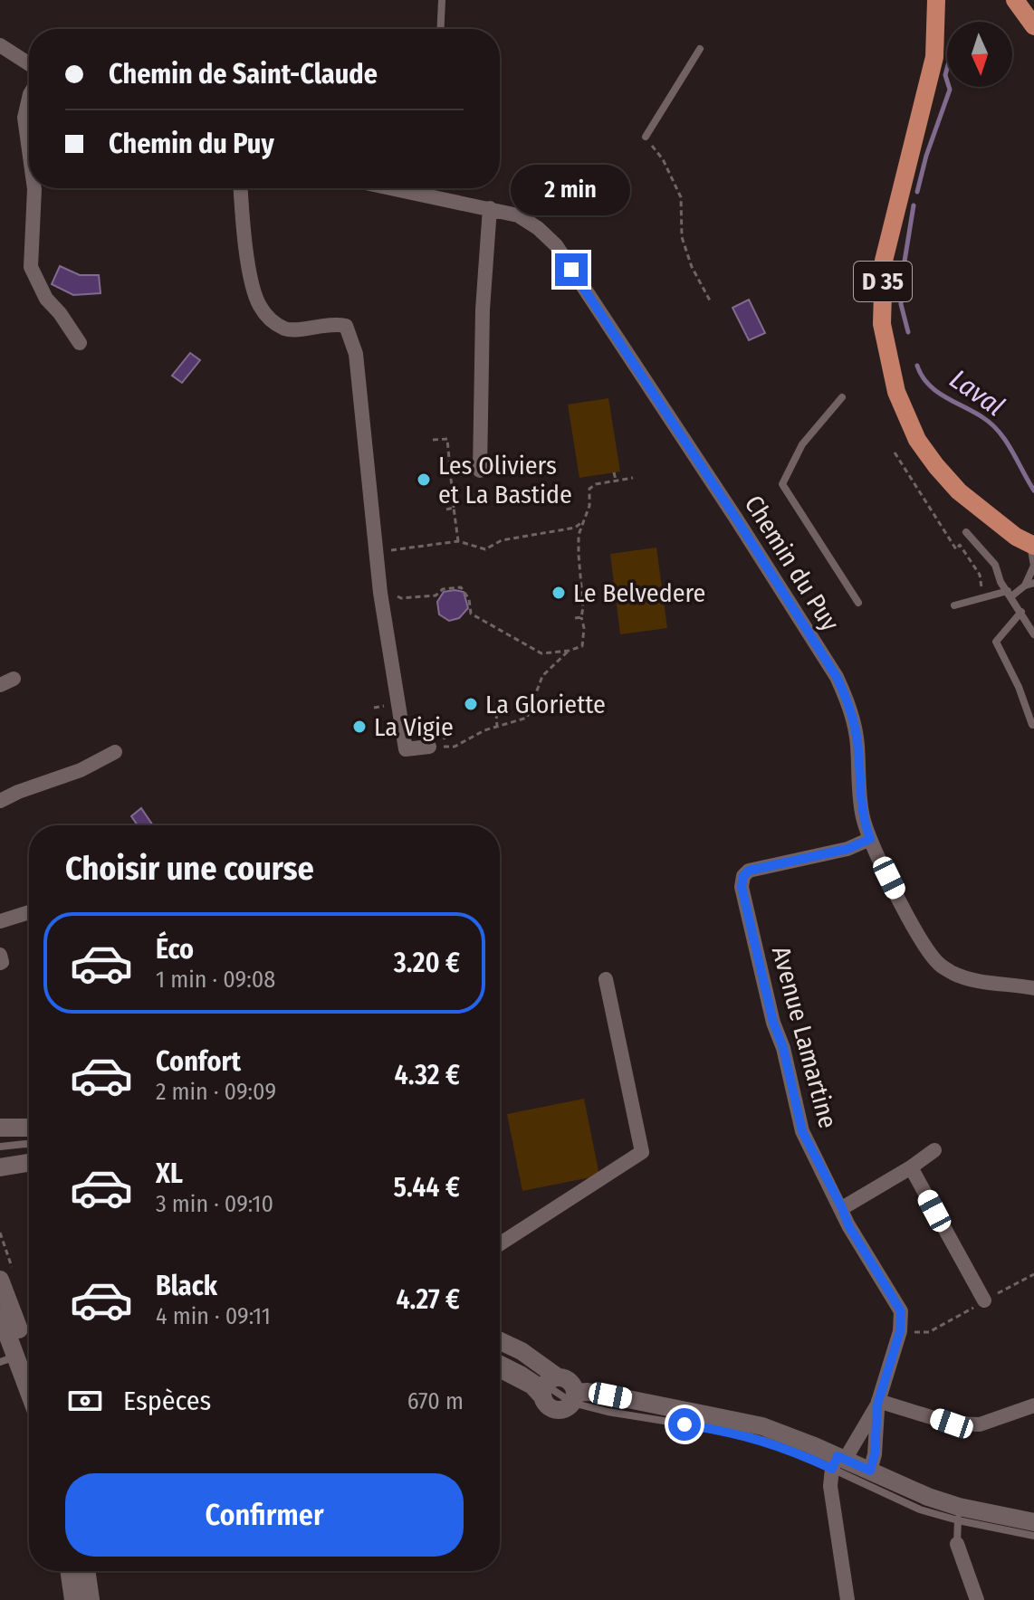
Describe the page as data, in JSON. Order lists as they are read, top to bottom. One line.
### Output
{"streets":{"main road":["D 35"],"street":["Chemin du Puy","Avenue Lamartine"]},"crossings":[["Chemin du Puy","Avenue Lamartine"]],"water":["Laval"],"places":["Les Oliviers et La Bastide","Le Belvedere","La Gloriette","La Vigie"],"north":"bottom","page":{"banner":["Chemin de Saint-Claude","Chemin du Puy"],"bubble":"2 min","heading":"Choisir une course","list":[{"name":"Éco","note":"1 min · 09:08","value":"3.20 €"},{"name":"Confort","note":"2 min · 09:09","value":"4.32 €"},{"name":"XL","note":"3 min · 09:10","value":"5.44 €"},{"name":"Black","note":"4 min · 09:11","value":"4.27 €"}],"pay":["Espèces","670 m"],"buttons":"Confirmer"}}
